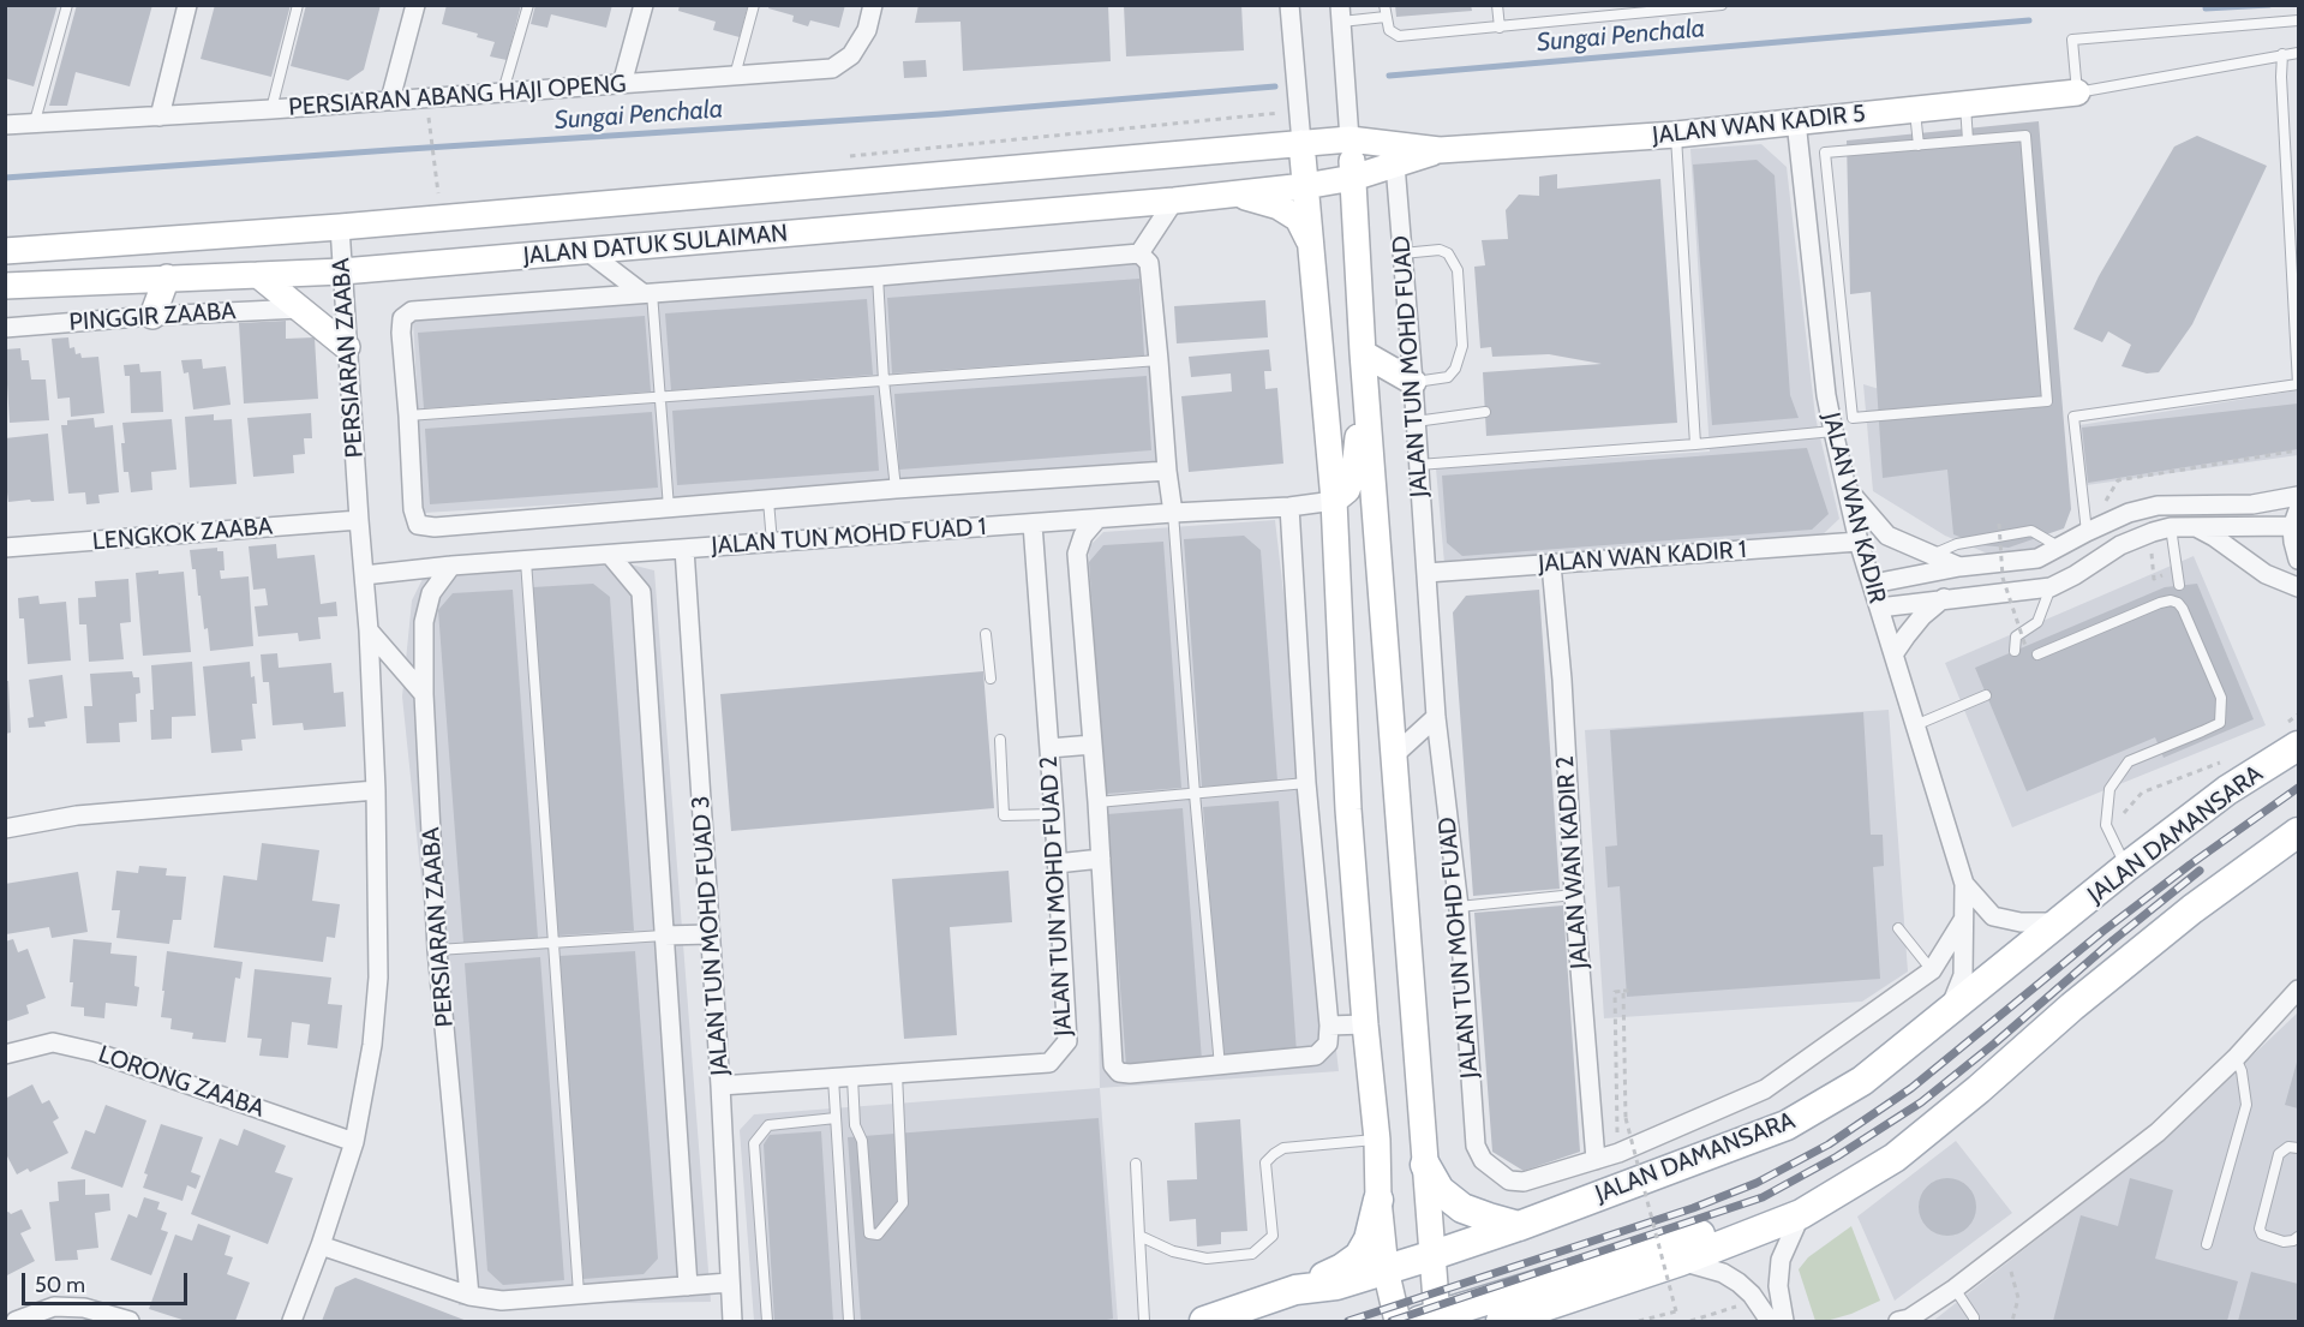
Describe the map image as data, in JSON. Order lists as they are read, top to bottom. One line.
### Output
{"streets":{"main road":["JALAN WAN KADIR 5","JALAN DATUK SULAIMAN","JALAN TUN MOHD FUAD","JALAN DAMANSARA"],"street":["PERSIARAN ABANG HAJI OPENG","PINGGIR ZAABA","PERSIARAN ZAABA","JALAN WAN KADIR","LENGKOK ZAABA","JALAN TUN MOHD FUAD 1","JALAN WAN KADIR 1","JALAN WAN KADIR 2","JALAN TUN MOHD FUAD 2","JALAN TUN MOHD FUAD 3","LORONG ZAABA"]},"crossings":[["JALAN WAN KADIR 5","JALAN DATUK SULAIMAN"],["JALAN WAN KADIR 5","JALAN TUN MOHD FUAD"],["JALAN WAN KADIR 5","JALAN WAN KADIR"],["JALAN DATUK SULAIMAN","PERSIARAN ZAABA"],["JALAN DATUK SULAIMAN","JALAN TUN MOHD FUAD"],["PERSIARAN ZAABA","LENGKOK ZAABA"],["PERSIARAN ZAABA","JALAN TUN MOHD FUAD 1"],["PERSIARAN ZAABA","LORONG ZAABA"],["JALAN TUN MOHD FUAD","JALAN WAN KADIR"],["JALAN TUN MOHD FUAD","JALAN WAN KADIR 1"],["JALAN TUN MOHD FUAD","JALAN DAMANSARA"],["JALAN TUN MOHD FUAD","JALAN WAN KADIR 2"],["JALAN WAN KADIR","JALAN WAN KADIR 1"],["JALAN WAN KADIR","JALAN DAMANSARA"],["JALAN TUN MOHD FUAD 1","JALAN TUN MOHD FUAD 2"],["JALAN TUN MOHD FUAD 1","JALAN TUN MOHD FUAD 3"],["JALAN WAN KADIR 1","JALAN WAN KADIR 2"],["JALAN TUN MOHD FUAD 2","JALAN TUN MOHD FUAD 3"]],"water":["Sungai Penchala"],"scale_bar":"50 m"}
